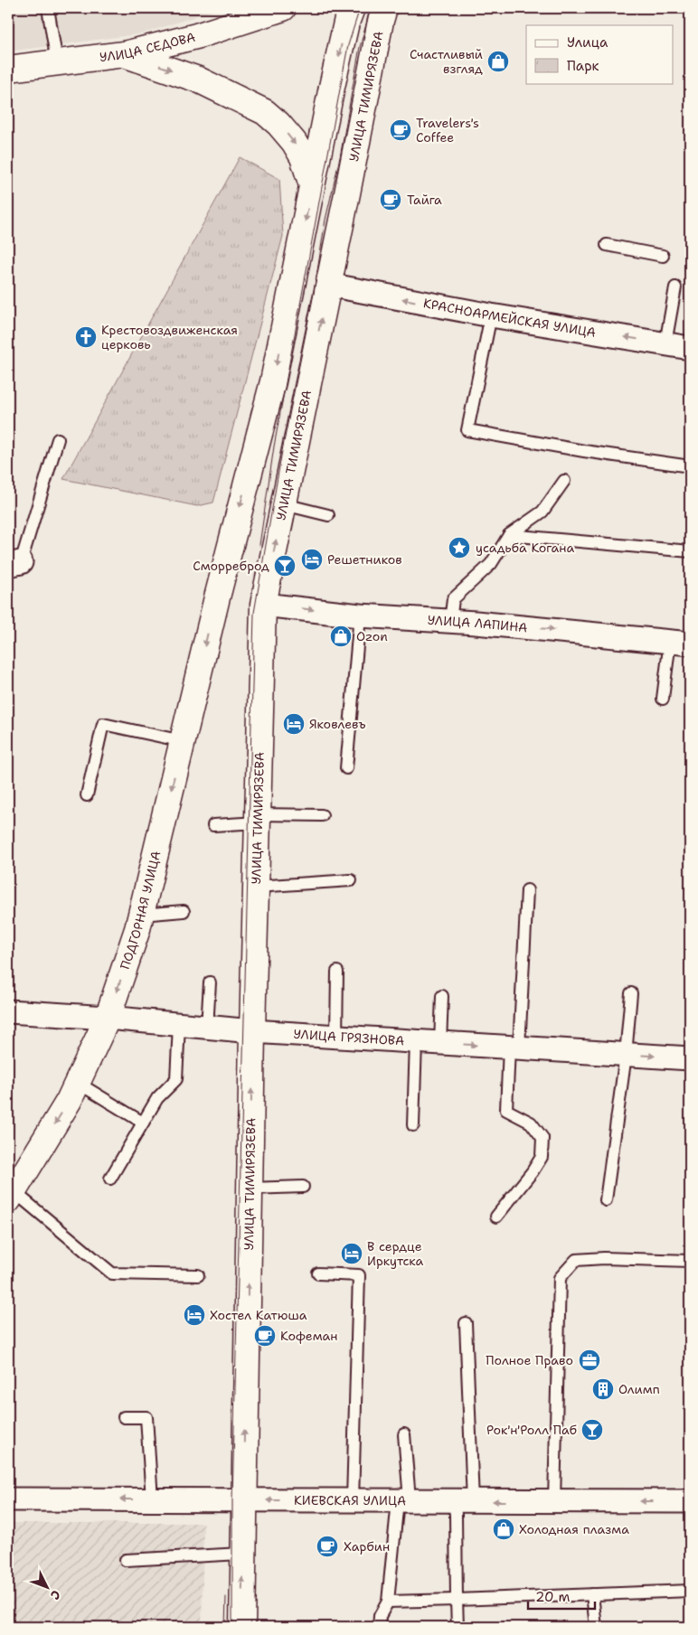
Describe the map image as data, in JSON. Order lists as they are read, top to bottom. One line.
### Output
{"streets":{"street":["УЛИЦА СЕДОВА","УЛИЦА ТИМИРЯЗЕВА","КРАСНОАРМЕЙСКАЯ УЛИЦА","УЛИЦА ЛАПИНА","ПОДГОРНАЯ УЛИЦА","УЛИЦА ГРЯЗНОВА","КИЕВСКАЯ УЛИЦА"]},"crossings":[["УЛИЦА ТИМИРЯЗЕВА","КРАСНОАРМЕЙСКАЯ УЛИЦА"],["УЛИЦА ТИМИРЯЗЕВА","УЛИЦА ЛАПИНА"],["УЛИЦА ТИМИРЯЗЕВА","УЛИЦА ГРЯЗНОВА"],["УЛИЦА ТИМИРЯЗЕВА","КИЕВСКАЯ УЛИЦА"],["ПОДГОРНАЯ УЛИЦА","УЛИЦА ГРЯЗНОВА"]],"one_way":["УЛИЦА ТИМИРЯЗЕВА","КРАСНОАРМЕЙСКАЯ УЛИЦА","УЛИЦА ЛАПИНА","ПОДГОРНАЯ УЛИЦА","КИЕВСКАЯ УЛИЦА"],"places":{"shop":["Счастливый взгляд","Ozon","Холодная плазма"],"cafe":["Travelers's Coffee","Тайга","Кофеман","Харбин"],"church":["Крестовоздвиженская церковь"],"place":["усадьба Когана"],"hotel":["Решетников","Яковлевъ","В сердце Иркутска","Хостел Катюша"],"bar":["Сморреброд","Рок'н'Ролл Паб"],"office":["Полное Право"],"building":["Олимп"]},"legend":["Улица","Парк"],"scale_bar":"20 m","north":"bottom right"}
